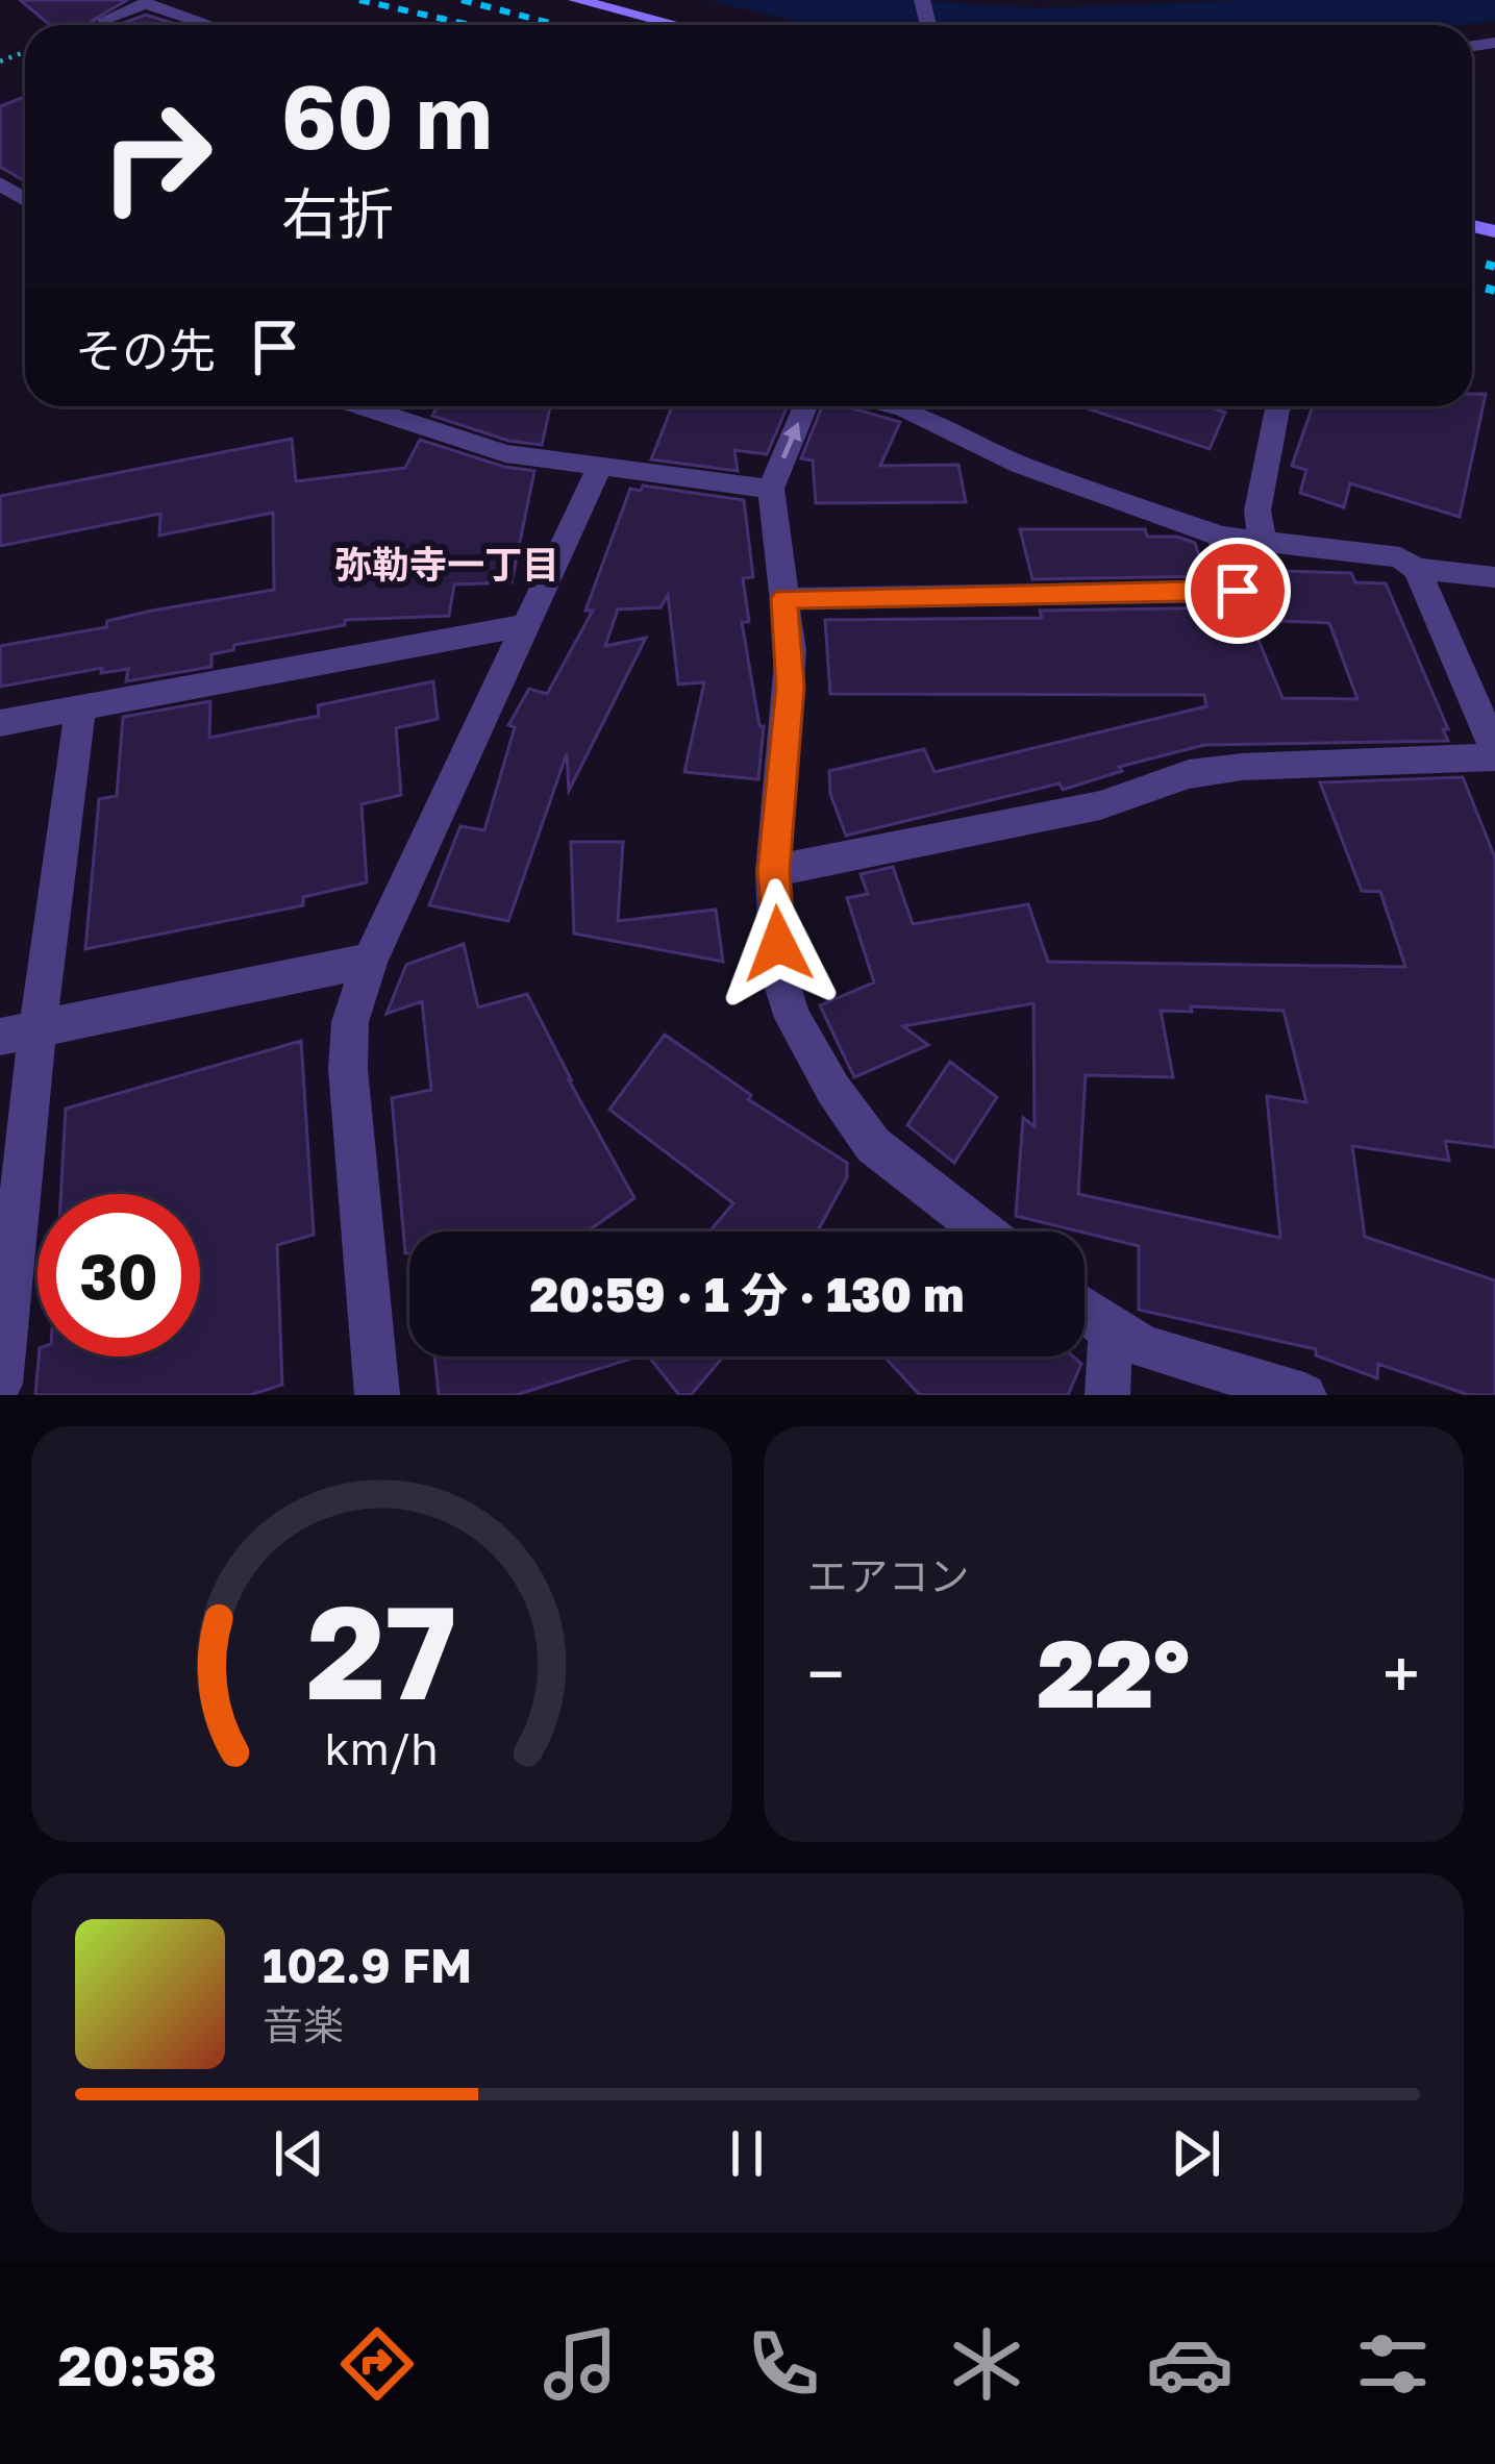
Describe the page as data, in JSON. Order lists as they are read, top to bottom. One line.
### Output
{"districts":["弥勒寺一丁目"],"page":{"turn":["60 m","右折"],"then":"その先","limit":"30","trip":"20:59 · 1 分 · 130 m","tile":"エアコン","heat":["−","22°","+"],"song":["102.9 FM","音楽"],"tabs":"20:58","gauge":["27","km/h"]}}
